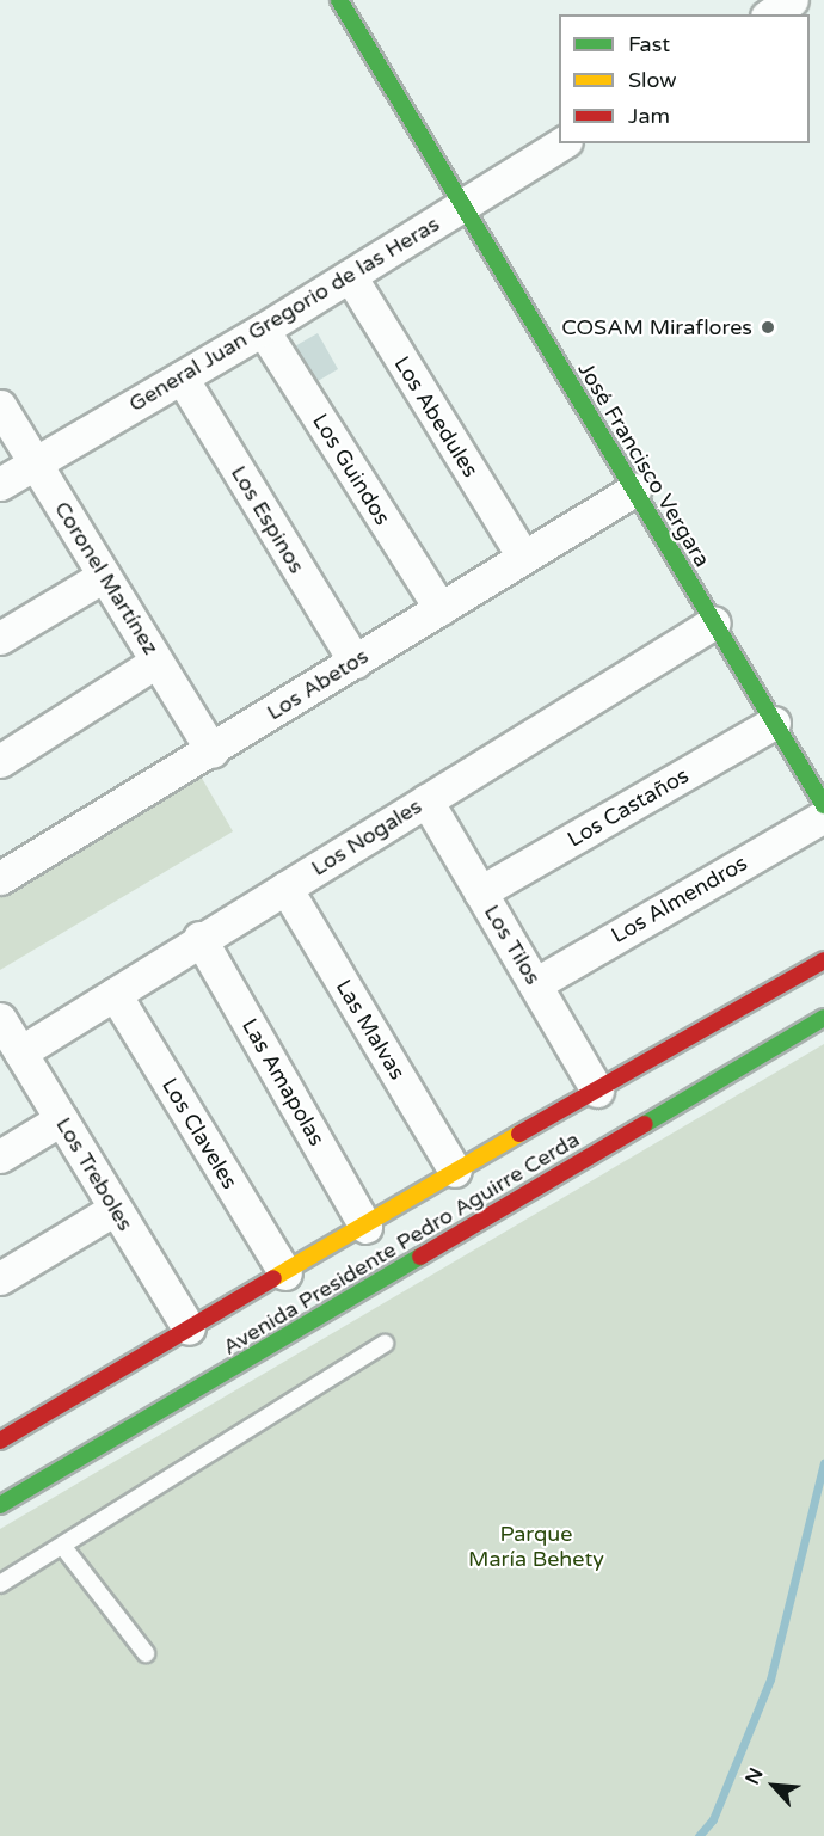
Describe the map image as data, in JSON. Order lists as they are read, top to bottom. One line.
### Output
{"streets":{"main road":["José Francisco Vergara","Avenida Presidente Pedro Aguirre Cerda"],"street":["General Juan Gregorio de las Heras","Los Abedules","Los Guindos","Los Espinos","Coronel Martínez","Los Abetos","Los Castaños","Los Nogales","Los Almendros","Los Tilos","Las Malvas","Las Amapolas","Los Claveles","Los Treboles"]},"crossings":[["General Juan Gregorio de las Heras","Los Abedules"],["General Juan Gregorio de las Heras","José Francisco Vergara"],["General Juan Gregorio de las Heras","Los Guindos"],["General Juan Gregorio de las Heras","Los Espinos"],["General Juan Gregorio de las Heras","Coronel Martínez"],["Los Abedules","Los Abetos"],["José Francisco Vergara","Los Abetos"],["José Francisco Vergara","Los Castaños"],["José Francisco Vergara","Los Nogales"],["Los Guindos","Los Abetos"],["Los Espinos","Los Abetos"],["Coronel Martínez","Los Abetos"],["Los Castaños","Los Tilos"],["Los Nogales","Los Tilos"],["Los Nogales","Las Malvas"],["Los Nogales","Las Amapolas"],["Los Nogales","Los Claveles"],["Los Nogales","Los Treboles"],["Los Almendros","Los Tilos"],["Los Tilos","Avenida Presidente Pedro Aguirre Cerda"],["Las Malvas","Avenida Presidente Pedro Aguirre Cerda"],["Las Amapolas","Avenida Presidente Pedro Aguirre Cerda"],["Los Claveles","Avenida Presidente Pedro Aguirre Cerda"],["Los Treboles","Avenida Presidente Pedro Aguirre Cerda"]],"parks":["Parque María Behety"],"places":["COSAM Miraflores"],"legend":["Fast","Slow","Jam"],"north":"top left"}
